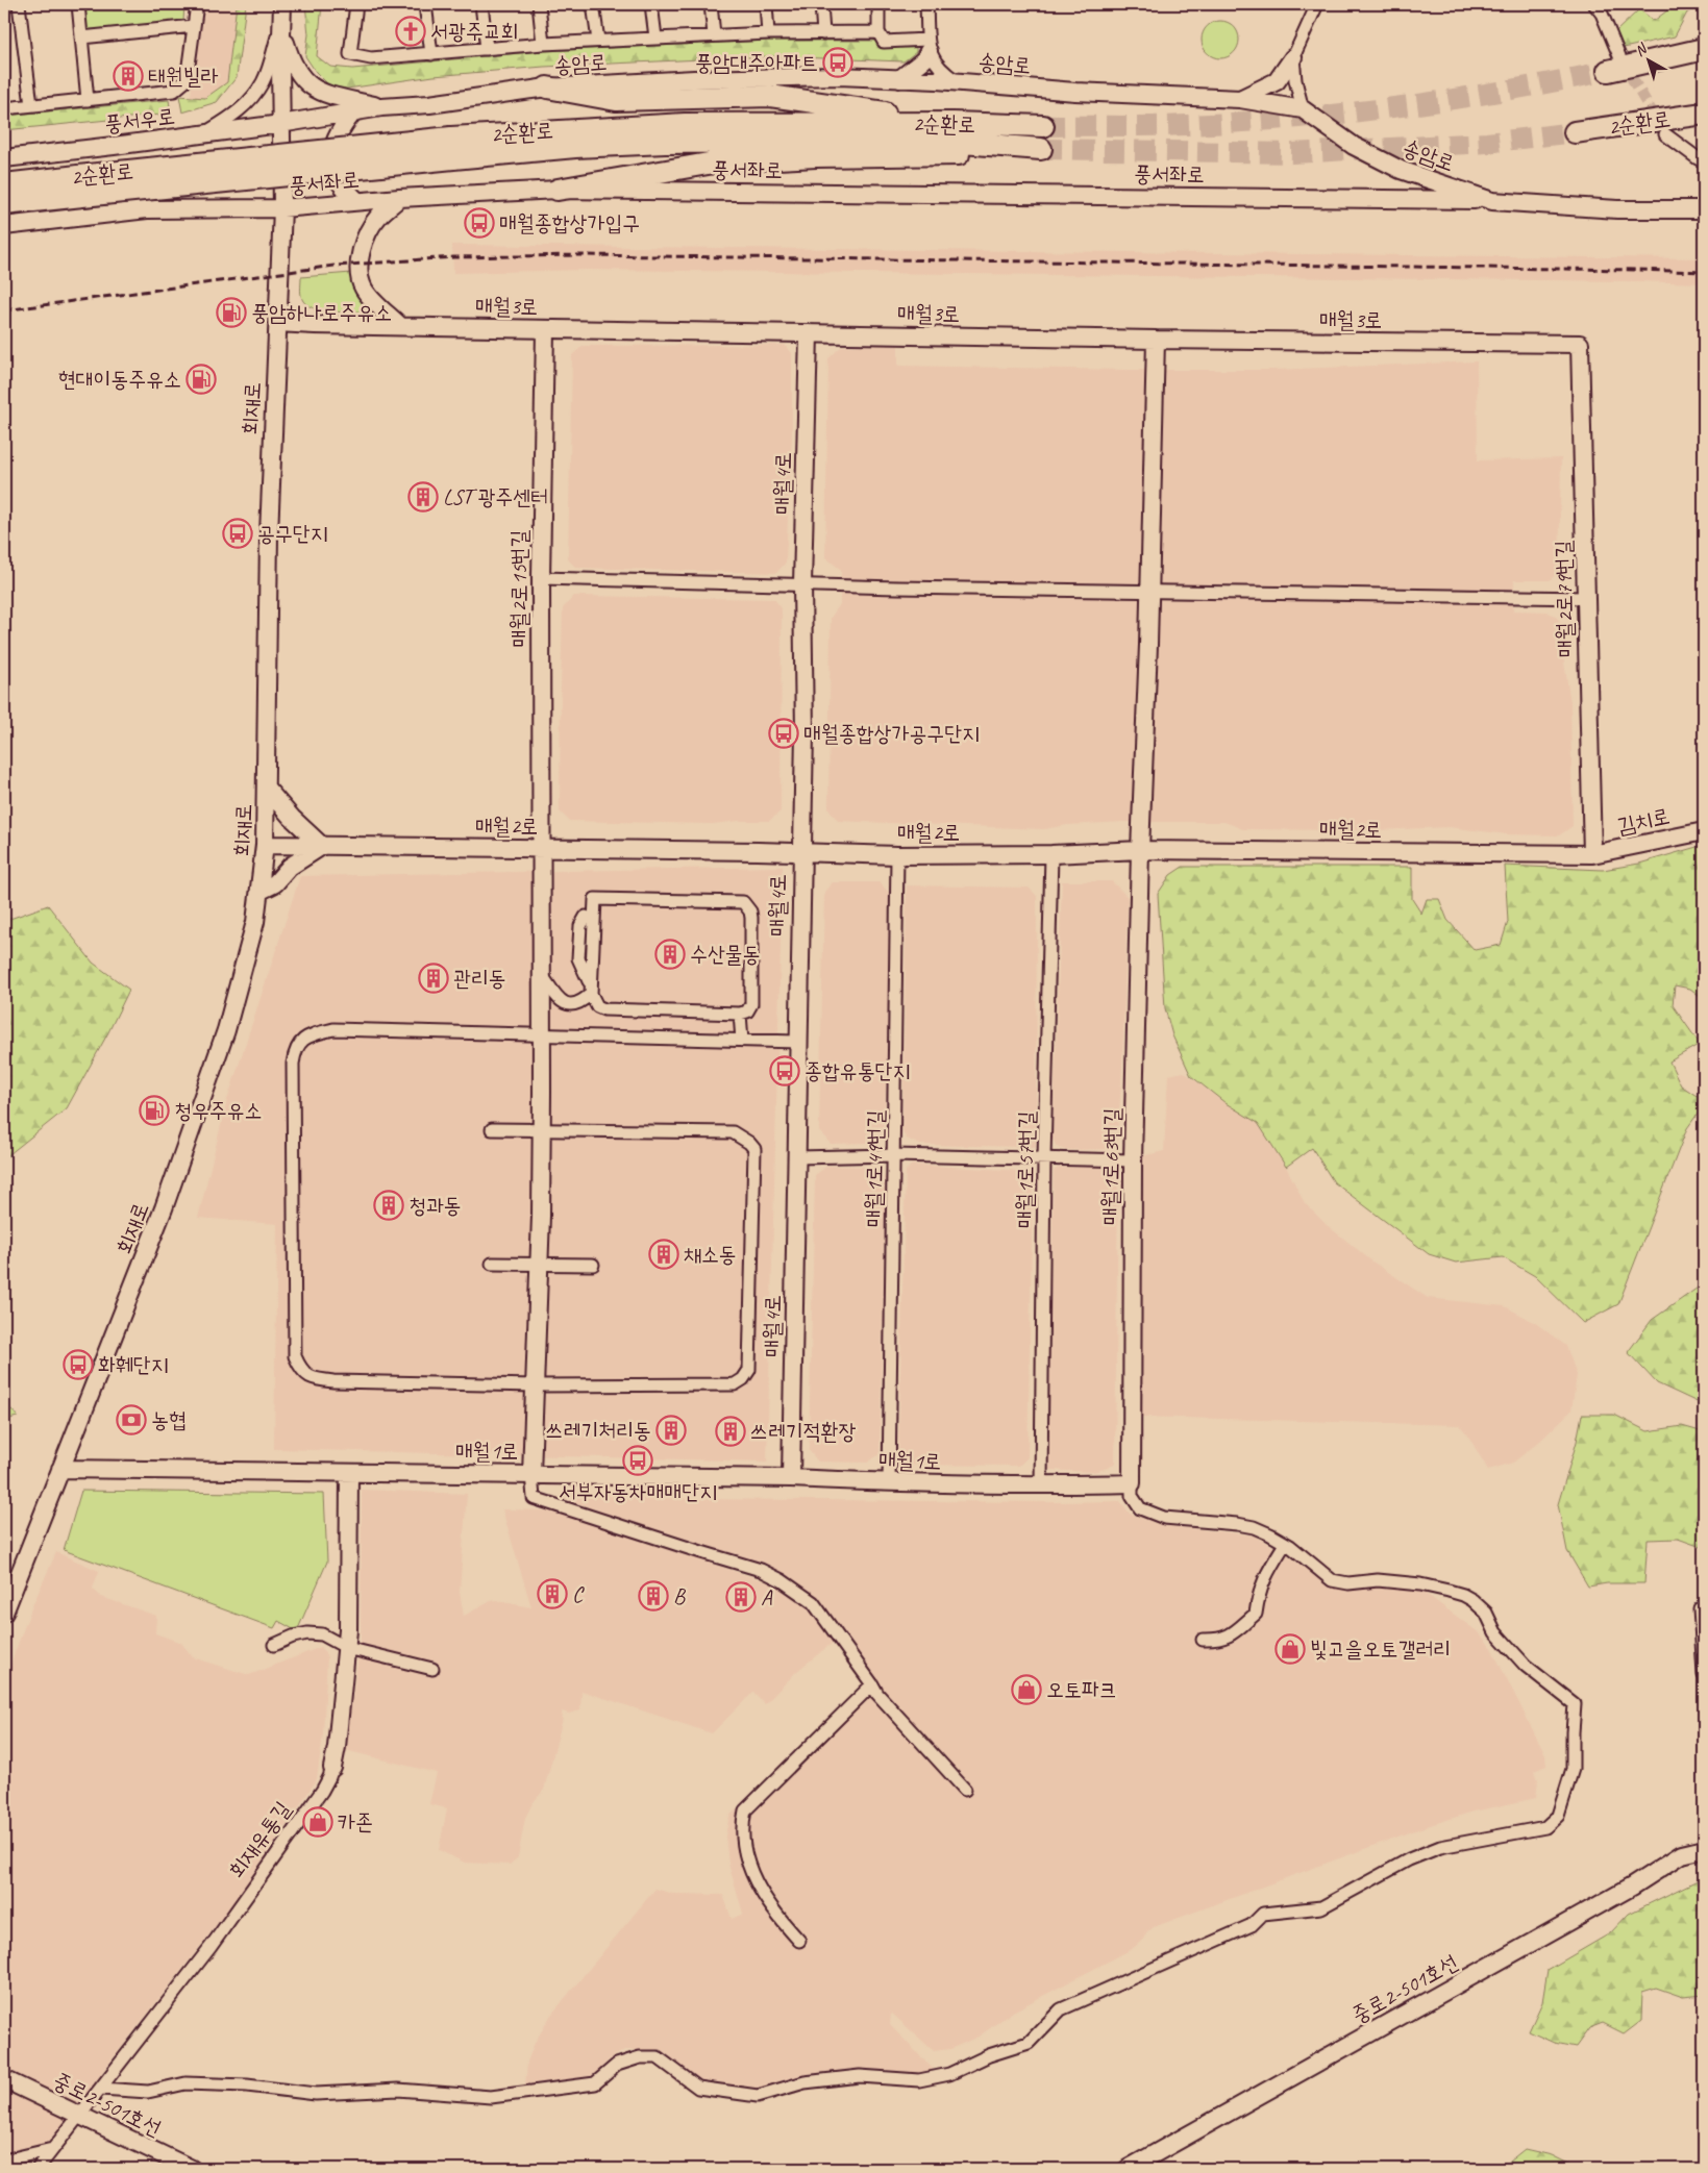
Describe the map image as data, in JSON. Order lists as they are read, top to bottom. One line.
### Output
{"streets":{"highway":["2순환로"],"street":["송암로","풍서우로","풍서좌로","매월3로","회재로","매월4로","매월2로15번길","매월2로79번길","김치로","매월2로","매월1로63번길","매월1로49번길","매월1로57번길","매월1로","회재유통길","중로2-501호선"]},"crossings":[["송암로","풍서우로"],["송암로","풍서좌로"],["송암로","회재로"],["풍서우로","회재로"],["2순환로","풍서좌로"],["풍서좌로","회재로"],["매월3로","회재로"],["매월3로","매월4로"],["매월3로","매월2로15번길"],["매월3로","매월2로79번길"],["매월3로","매월1로63번길"],["회재로","매월2로"],["회재로","매월1로"],["매월4로","매월2로"],["매월4로","매월1로"],["매월2로15번길","매월2로"],["매월2로15번길","매월1로"],["매월2로79번길","김치로"],["매월2로79번길","매월2로"],["김치로","매월2로"],["매월2로","매월1로63번길"],["매월2로","매월1로49번길"],["매월2로","매월1로57번길"],["매월1로63번길","매월1로"],["매월1로49번길","매월1로"],["매월1로57번길","매월1로"],["매월1로","회재유통길"],["회재유통길","중로2-501호선"]],"places":{"church":["서광주교회"],"bus stop":["풍암대주아파트","매월종합상가입구","공구단지","매월종합상가공구단지","종합유통단지","화훼단지","서부자동차매매단지"],"building":["태원빌라","LST 광주센터","수산물동","관리동","청과동","채소동","쓰레기처리동","쓰레기적환장","C","B","A"],"fuel station":["풍암하나로주유소","현대이동주유소","청우주유소"],"bank":["농협"],"shop":["빛고을오토갤러리","오토파크","카존"]},"north":"top left"}
